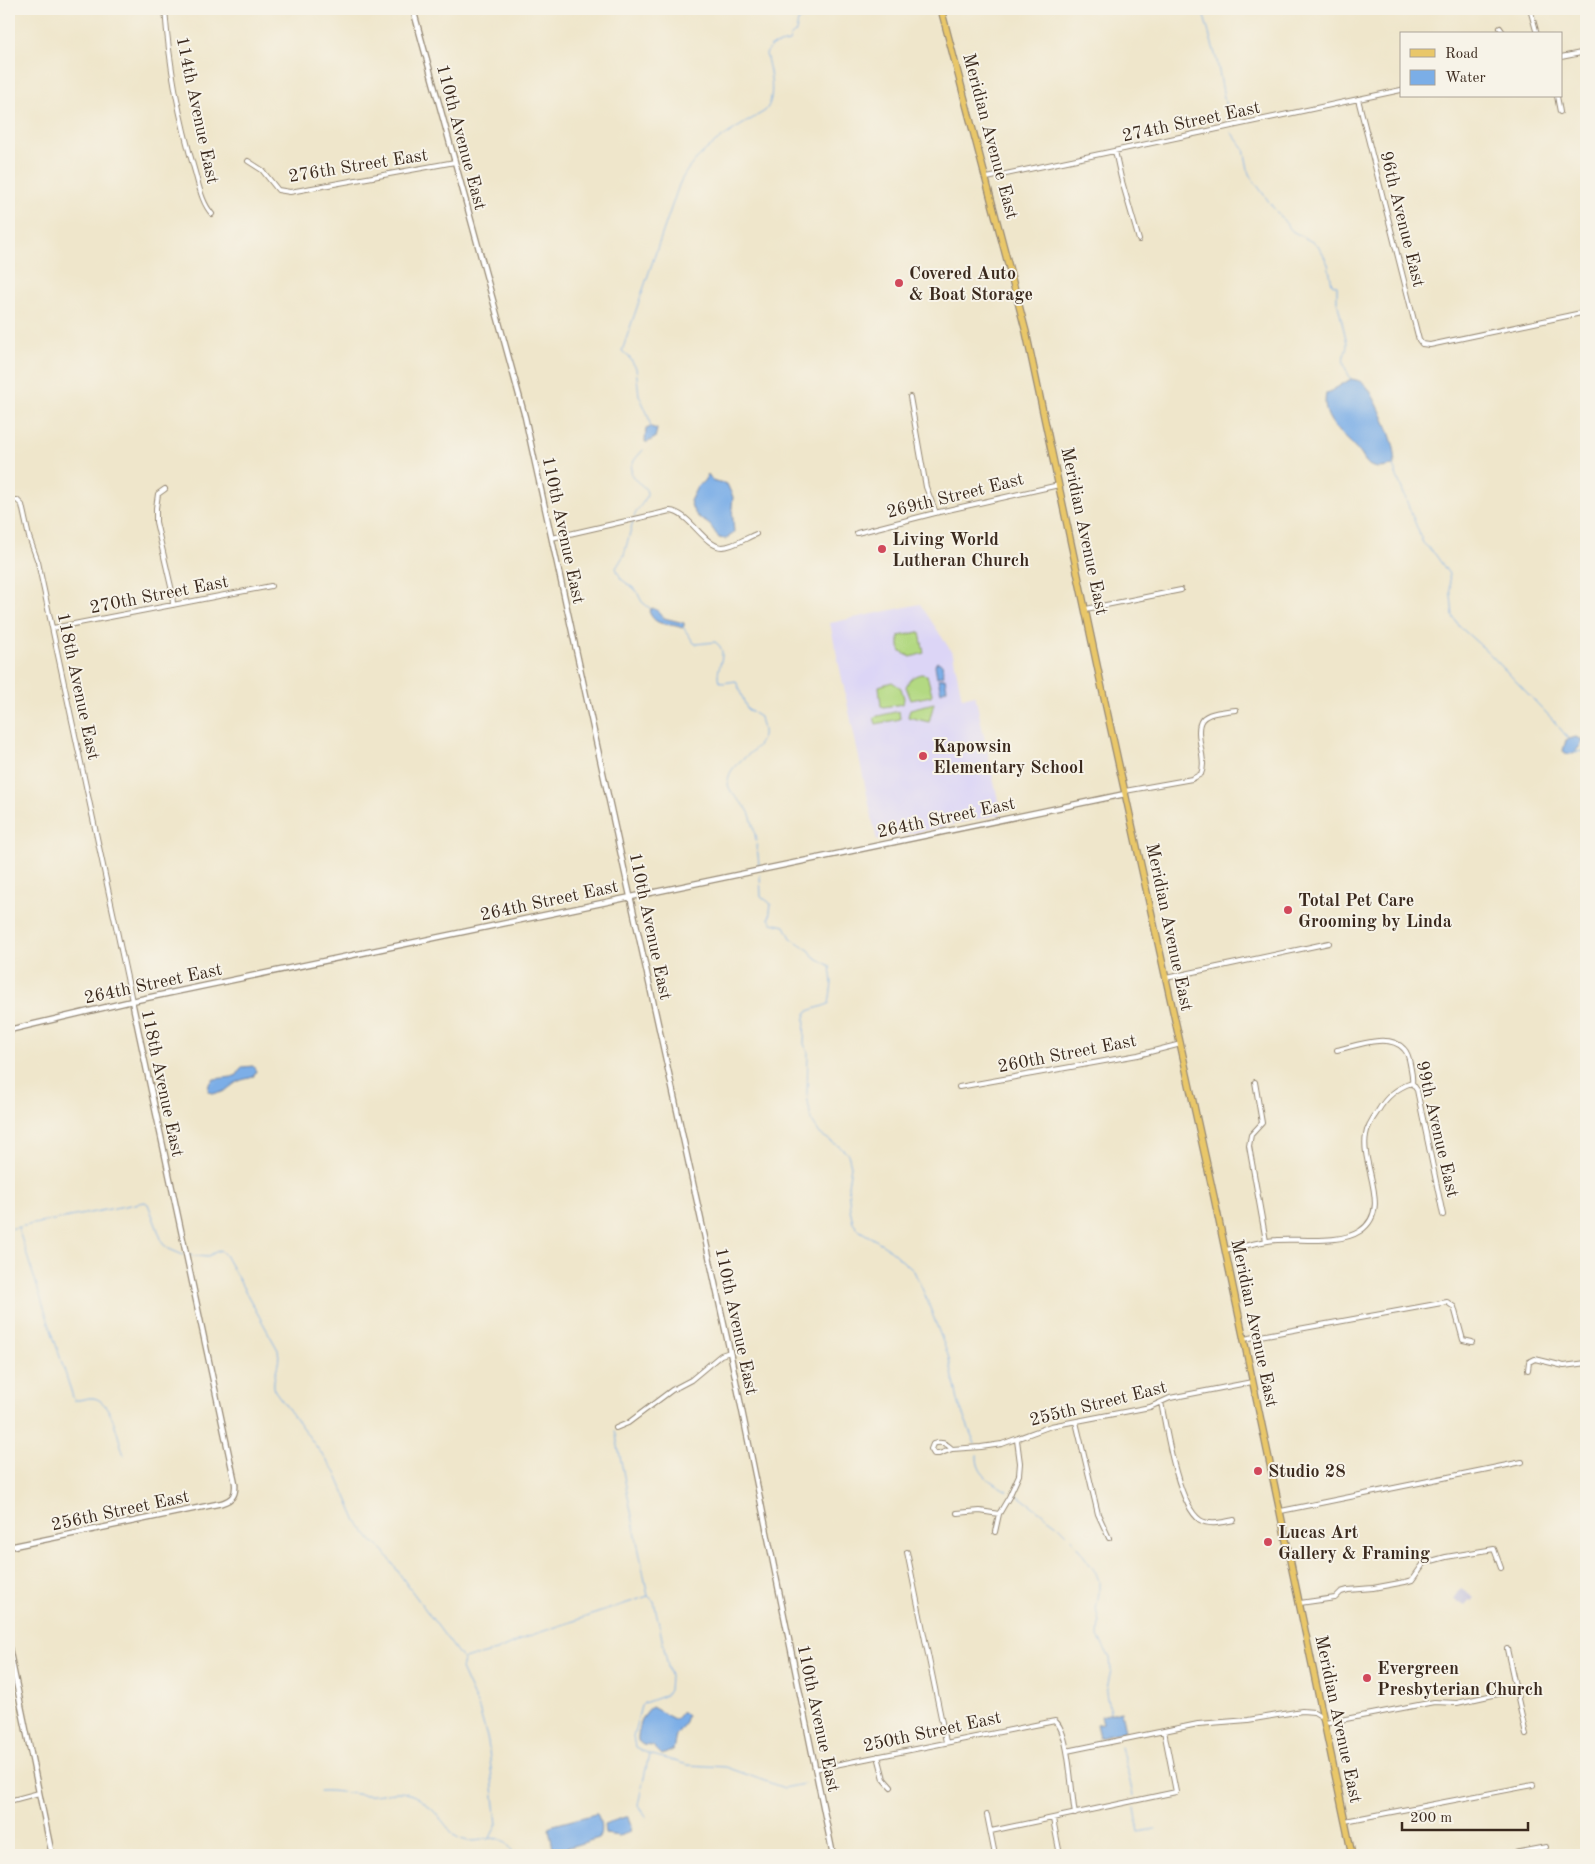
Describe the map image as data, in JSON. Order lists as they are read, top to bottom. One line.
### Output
{"streets":{"main road":["Meridian Avenue East"],"street":["114th Avenue East","274th Street East","110th Avenue East","276th Street East","96th Avenue East","269th Street East","270th Street East","118th Avenue East","264th Street East","260th Street East","99th Avenue East","255th Street East","256th Street East","250th Street East"]},"crossings":[["274th Street East","Meridian Avenue East"],["274th Street East","96th Avenue East"],["Meridian Avenue East","269th Street East"],["Meridian Avenue East","264th Street East"],["Meridian Avenue East","260th Street East"],["Meridian Avenue East","255th Street East"],["110th Avenue East","276th Street East"],["110th Avenue East","264th Street East"],["110th Avenue East","250th Street East"],["270th Street East","118th Avenue East"],["118th Avenue East","264th Street East"],["118th Avenue East","256th Street East"]],"places":["Covered Auto & Boat Storage","Living World Lutheran Church","Kapowsin Elementary School","Total Pet Care Grooming by Linda","Studio 28","Lucas Art Gallery & Framing","Evergreen Presbyterian Church"],"legend":["Road","Water"],"scale_bar":"200 m"}
